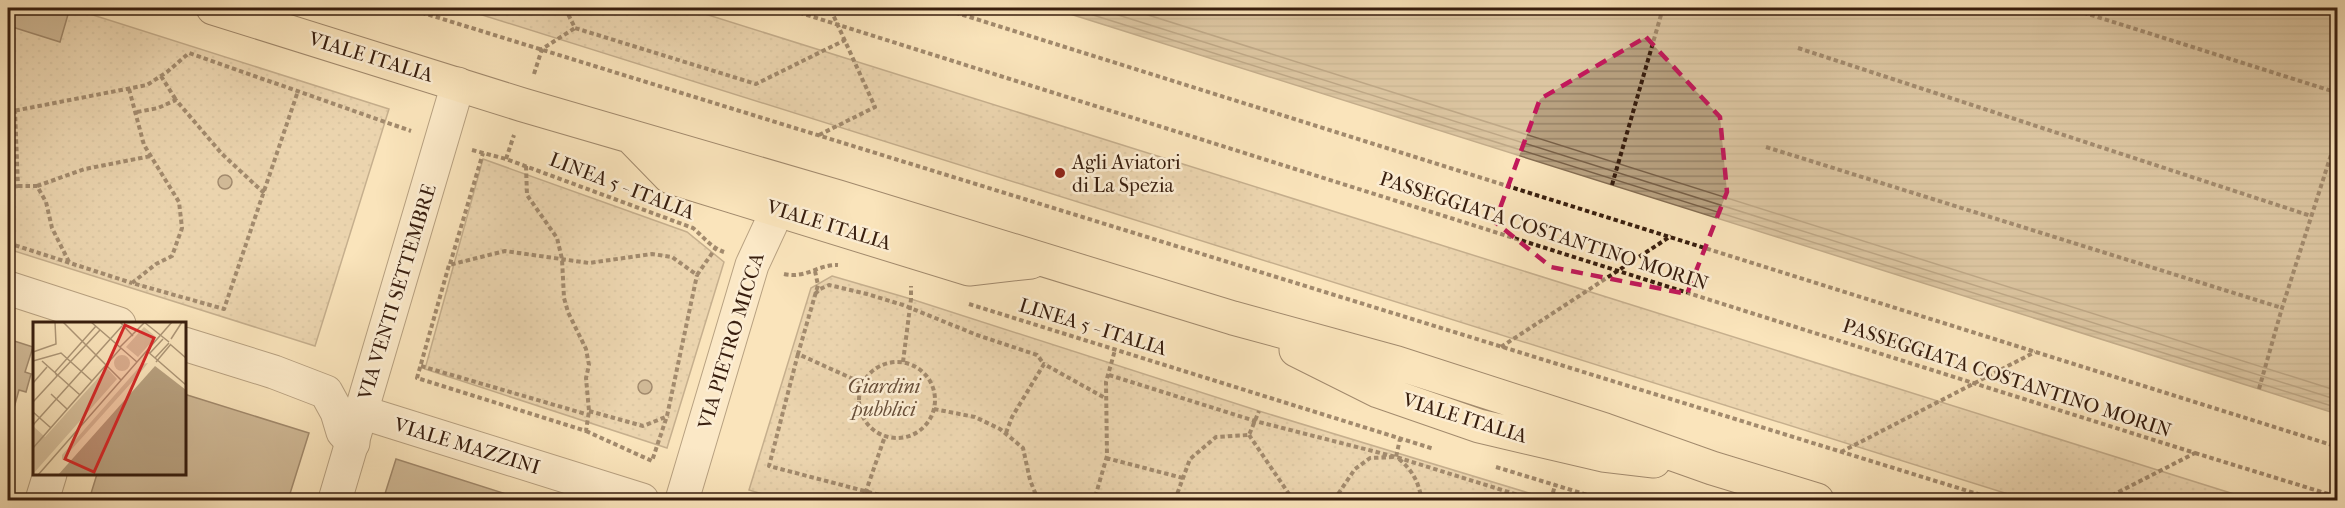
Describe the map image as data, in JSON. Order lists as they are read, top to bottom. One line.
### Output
{"streets":{"main road":["VIALE ITALIA"],"street":["VIA VENTI SETTEMBRE","VIA PIETRO MICCA","VIALE MAZZINI"],"path":["LINEA 5 - ITALIA","PASSEGGIATA COSTANTINO MORIN"]},"crossings":[["VIALE ITALIA","VIA VENTI SETTEMBRE"],["VIALE ITALIA","VIA PIETRO MICCA"],["LINEA 5 - ITALIA","VIA VENTI SETTEMBRE"],["LINEA 5 - ITALIA","VIA PIETRO MICCA"],["VIA VENTI SETTEMBRE","VIALE MAZZINI"]],"parks":["Giardini pubblici"],"places":["Agli Aviatori di La Spezia"]}
